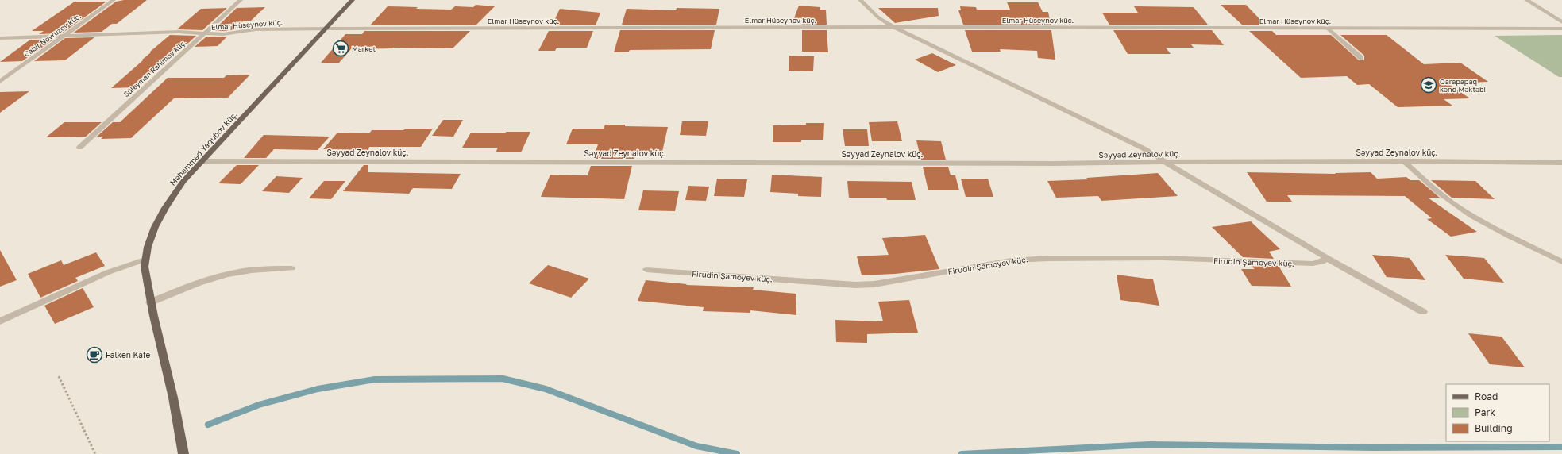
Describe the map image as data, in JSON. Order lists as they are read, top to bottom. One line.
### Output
{"streets":{"main road":["Məhəmməd Yaqubov küç."],"street":["Elmar Hüseynov küç.","Cabir Novruzov küç.","Süleyman Rahimov küç.","Səyyad Zeynalov küç.","Firudin Şamoyev küç."]},"crossings":[["Elmar Hüseynov küç.","Cabir Novruzov küç."],["Elmar Hüseynov küç.","Süleyman Rahimov küç."],["Elmar Hüseynov küç.","Məhəmməd Yaqubov küç."],["Məhəmməd Yaqubov küç.","Səyyad Zeynalov küç."]],"places":{"supermarket":["Market"],"school or university":["Qarapapaq kənd Məktəbi"],"cafe":["Falken Kafe"]},"legend":["Road","Park","Building"]}
